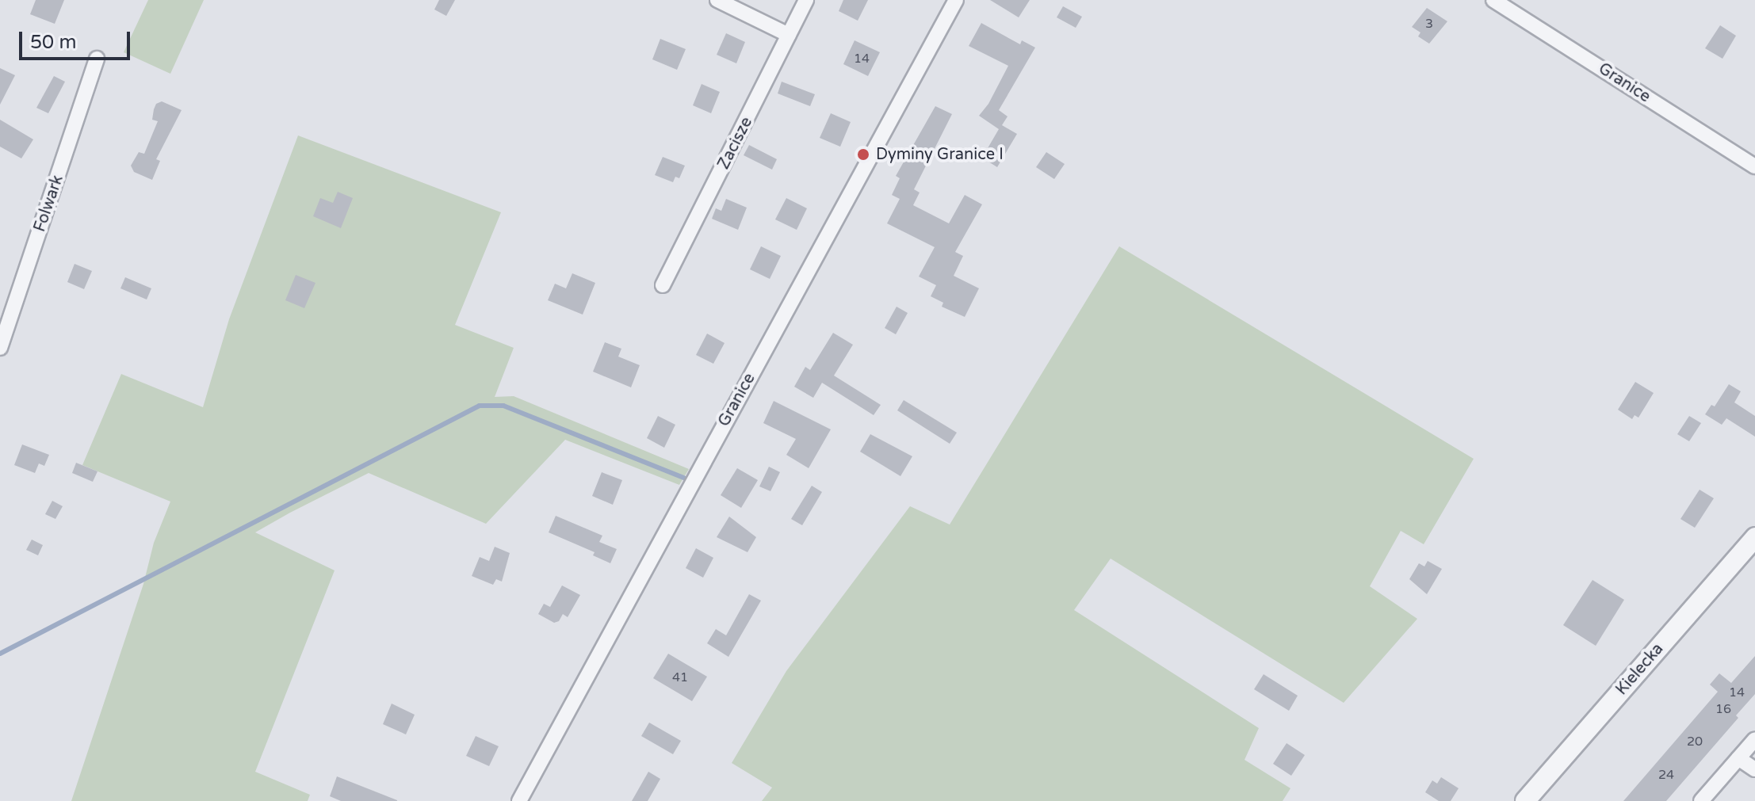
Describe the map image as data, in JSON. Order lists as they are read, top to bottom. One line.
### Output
{"streets":{"street":["Granice","Zacisze","Folwark","Kielecka"]},"places":["Dyminy Granice I"],"house_numbers":["3","14","41","14","16","20","24"],"scale_bar":"50 m"}
